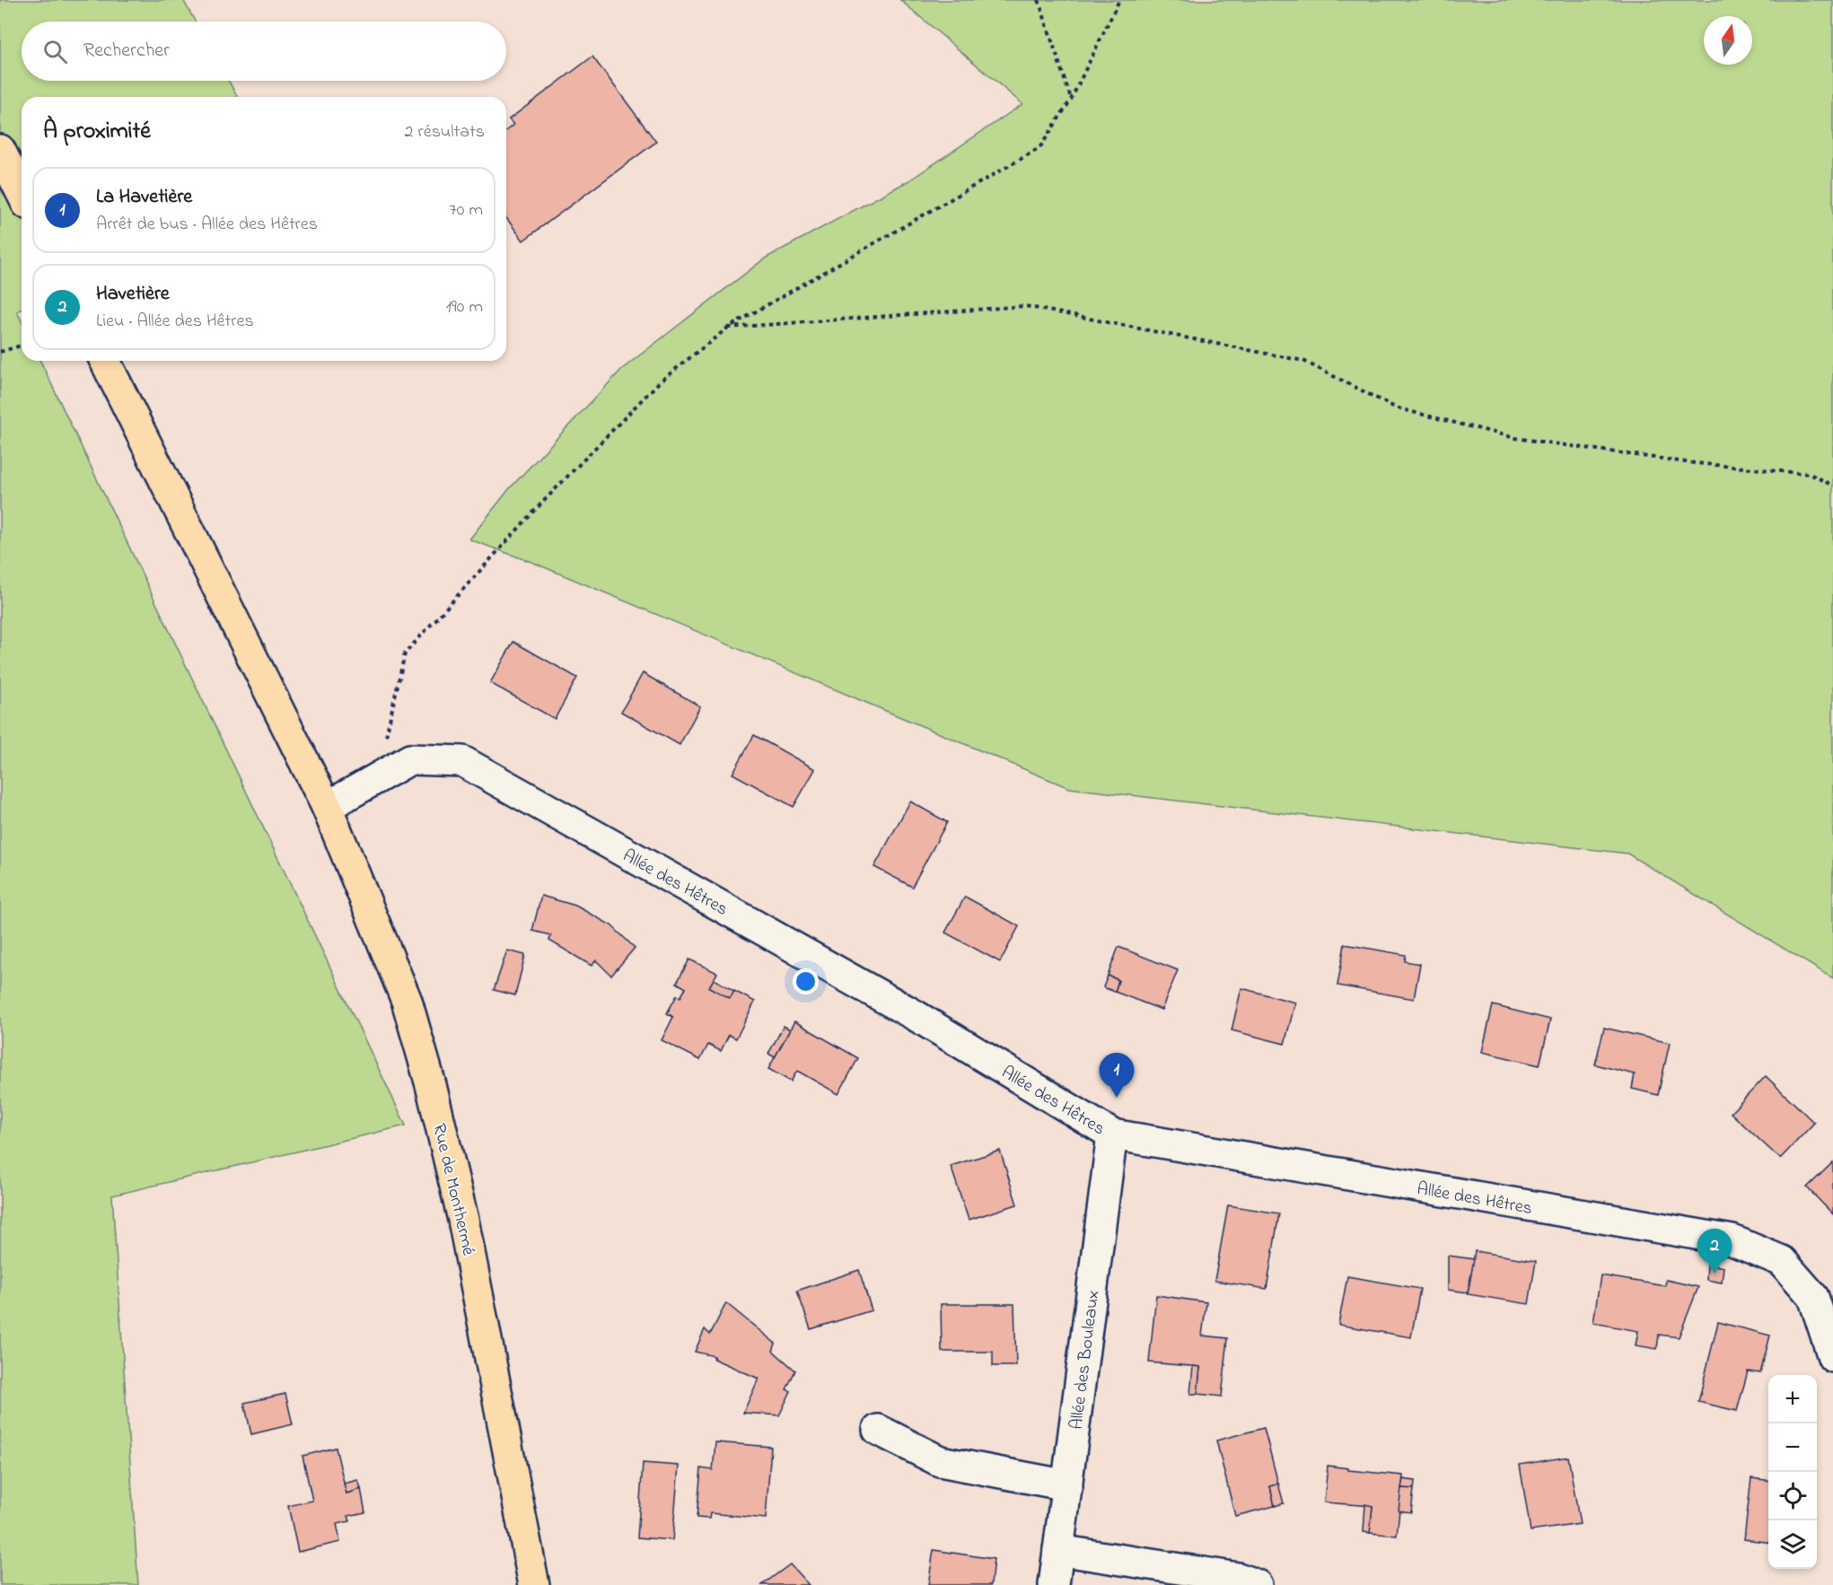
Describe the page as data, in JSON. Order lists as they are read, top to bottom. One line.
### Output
{"streets":{"main road":["Rue de Monthermé"],"street":["Allée des Hêtres","Allée des Bouleaux"]},"crossings":[["Allée des Hêtres","Rue de Monthermé"],["Allée des Hêtres","Allée des Bouleaux"]],"north":"top","page":{"search":"Rechercher","heading":["À proximité","2 résultats"],"list":[{"mark":"1","name":"La Havetière","note":"Arrêt de bus · Allée des Hêtres","value":"70 m"},{"mark":"2","name":"Havetière","note":"Lieu · Allée des Hêtres","value":"190 m"}],"pins":["1","2"],"map_buttons":["+","−"]}}
